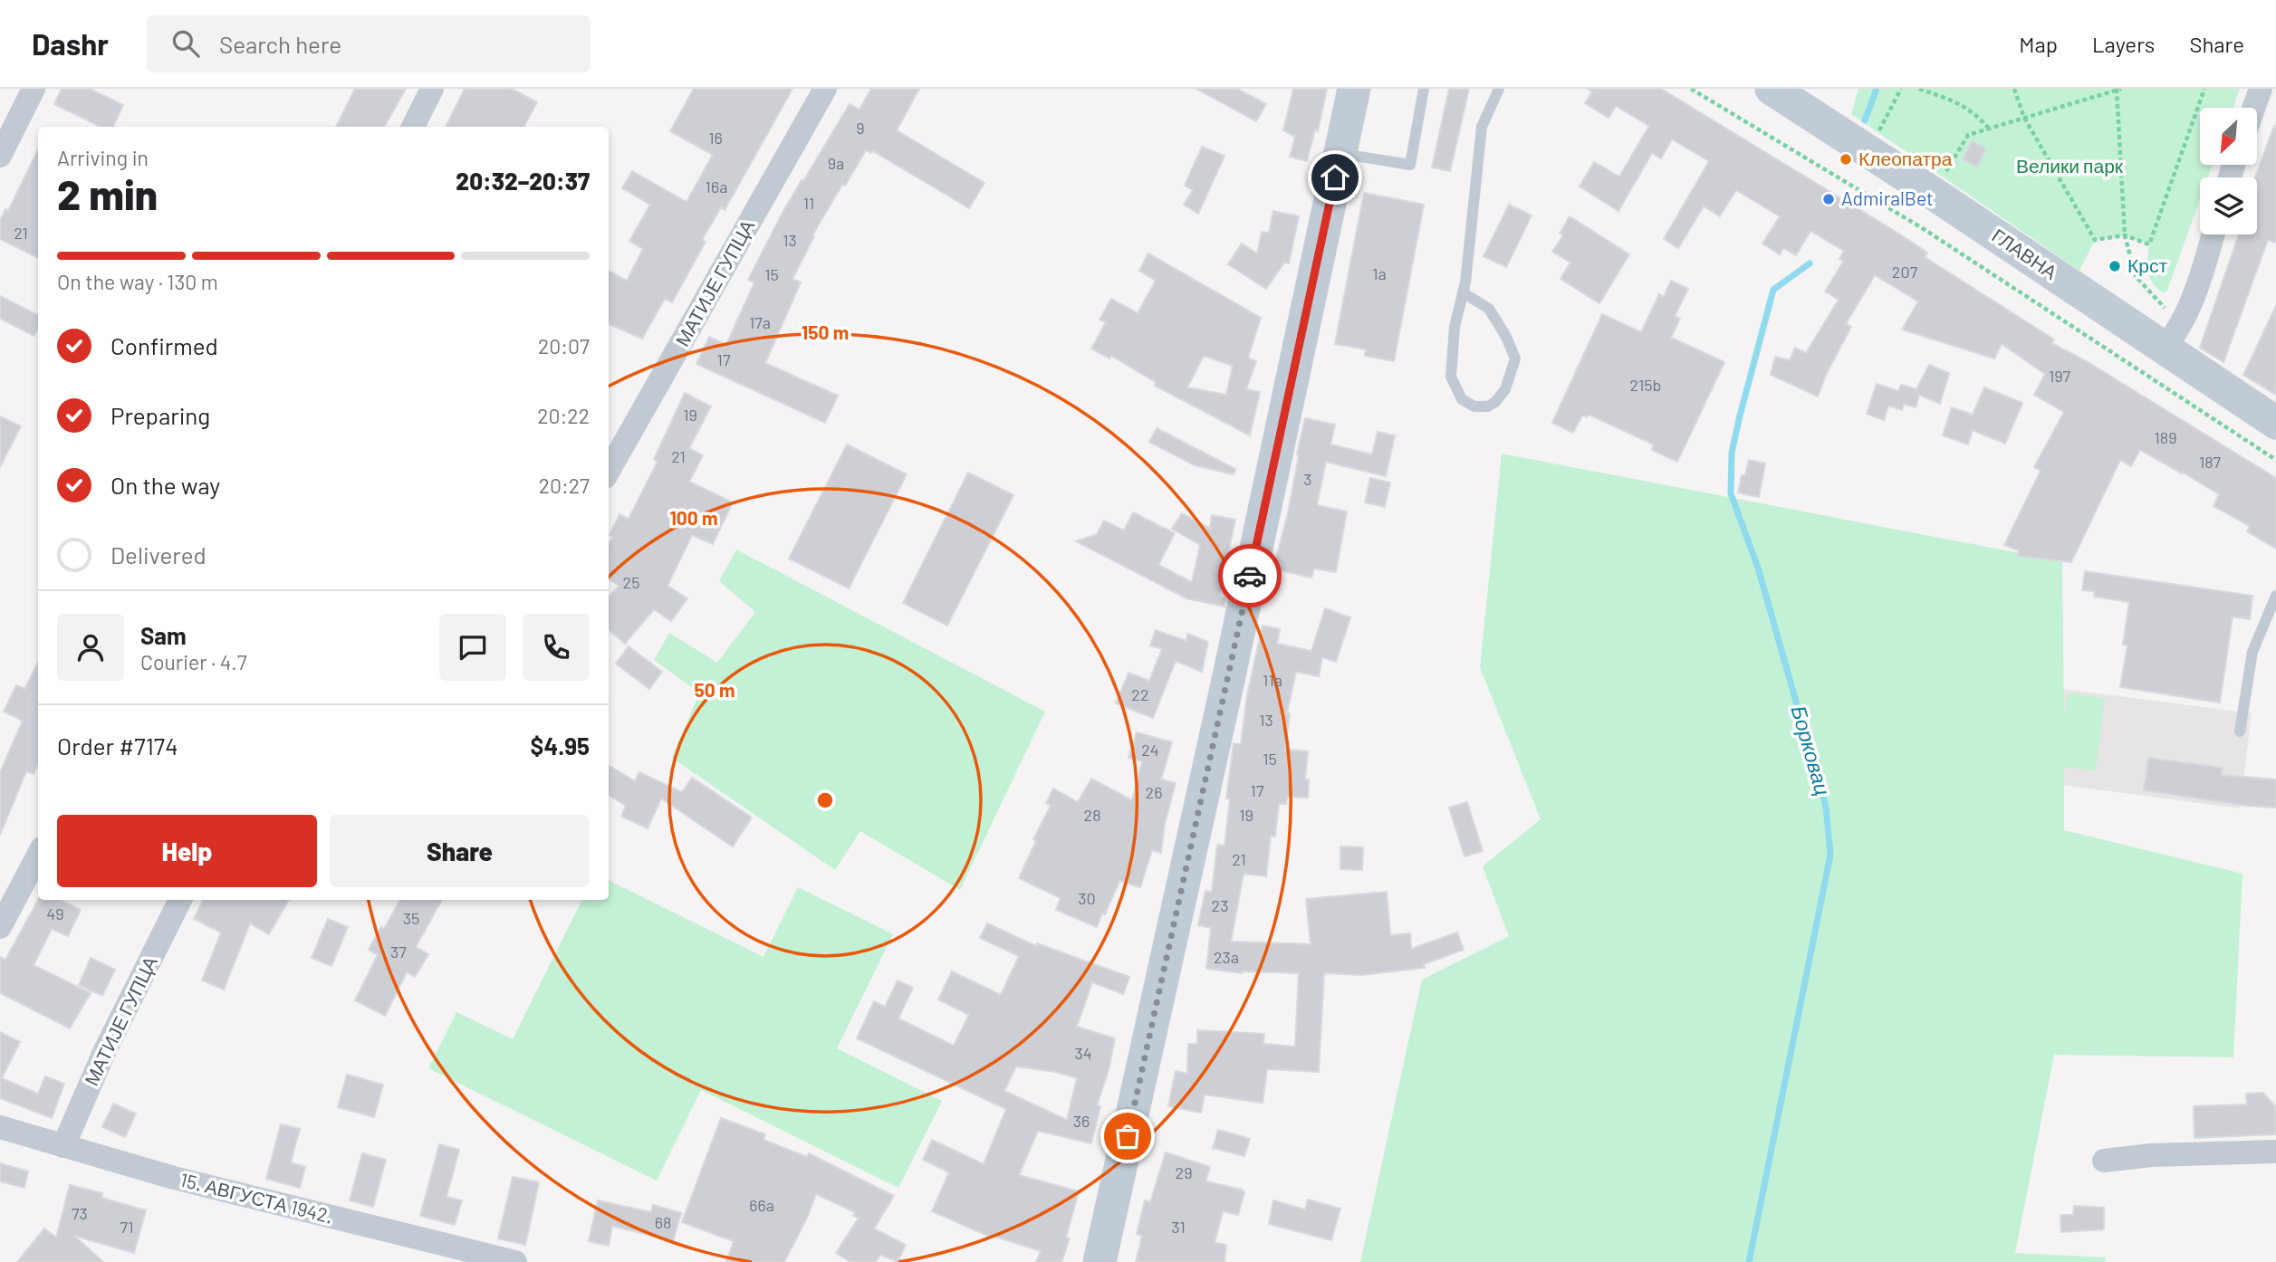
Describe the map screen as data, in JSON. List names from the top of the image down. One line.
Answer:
{"streets":{"street":["ГЛАВНА","МАТИЈЕ ГУПЦА","15. АВГУСТА 1942."]},"crossings":[["МАТИЈЕ ГУПЦА","15. АВГУСТА 1942."]],"water":["Борковац"],"parks":["Велики парк"],"places":["Клеопатра","AdmiralBet","Крст"],"house_numbers":["9","16","9a","16a","11","21","13","207","1a","15","17a","17","197","215b","19","189","21","187","3","25","11a","22","13","24","15","17","26","28","19","21","30","23","49","35","37","23a","34","36","29","66a","73","68","71","31"],"north":"bottom left","page":{"header":"Dashr","search":"Search here","nav":["Map","Layers","Share"],"heading":["2 min","Arriving in","20:32–20:37"],"panel":["Sam","Courier · 4.7","Order #7174","$4.95"],"bar":"On the way · 130 m","list":[["Confirmed","20:07"],["Preparing","20:22"],["On the way","20:27"],"Delivered"],"buttons":["Help","Share"]},"rings":["150 m","100 m","50 m"]}
